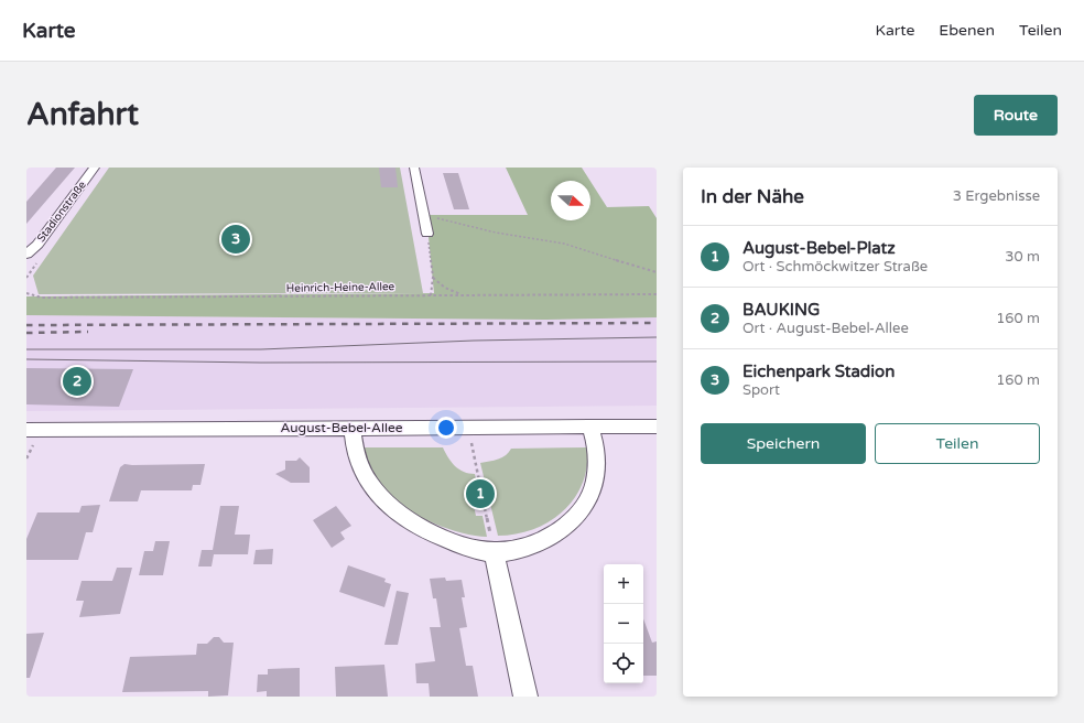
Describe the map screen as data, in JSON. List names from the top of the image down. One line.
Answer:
{"streets":{"street":["Stadionstraße","August-Bebel-Allee"],"path":["Heinrich-Heine-Allee"]},"north":"right","page":{"header":"Karte","nav":["Karte","Ebenen","Teilen"],"buttons":["Route",["Speichern","Teilen"]],"title":"Anfahrt","heading":["In der Nähe","3 Ergebnisse"],"pins":["3","2","1"],"list":[{"mark":"1","name":"August-Bebel-Platz","note":"Ort · Schmöckwitzer Straße","value":"30 m"},{"mark":"2","name":"BAUKING","note":"Ort · August-Bebel-Allee","value":"160 m"},{"mark":"3","name":"Eichenpark Stadion","note":"Sport","value":"160 m"}],"map_buttons":["+","−"]}}
